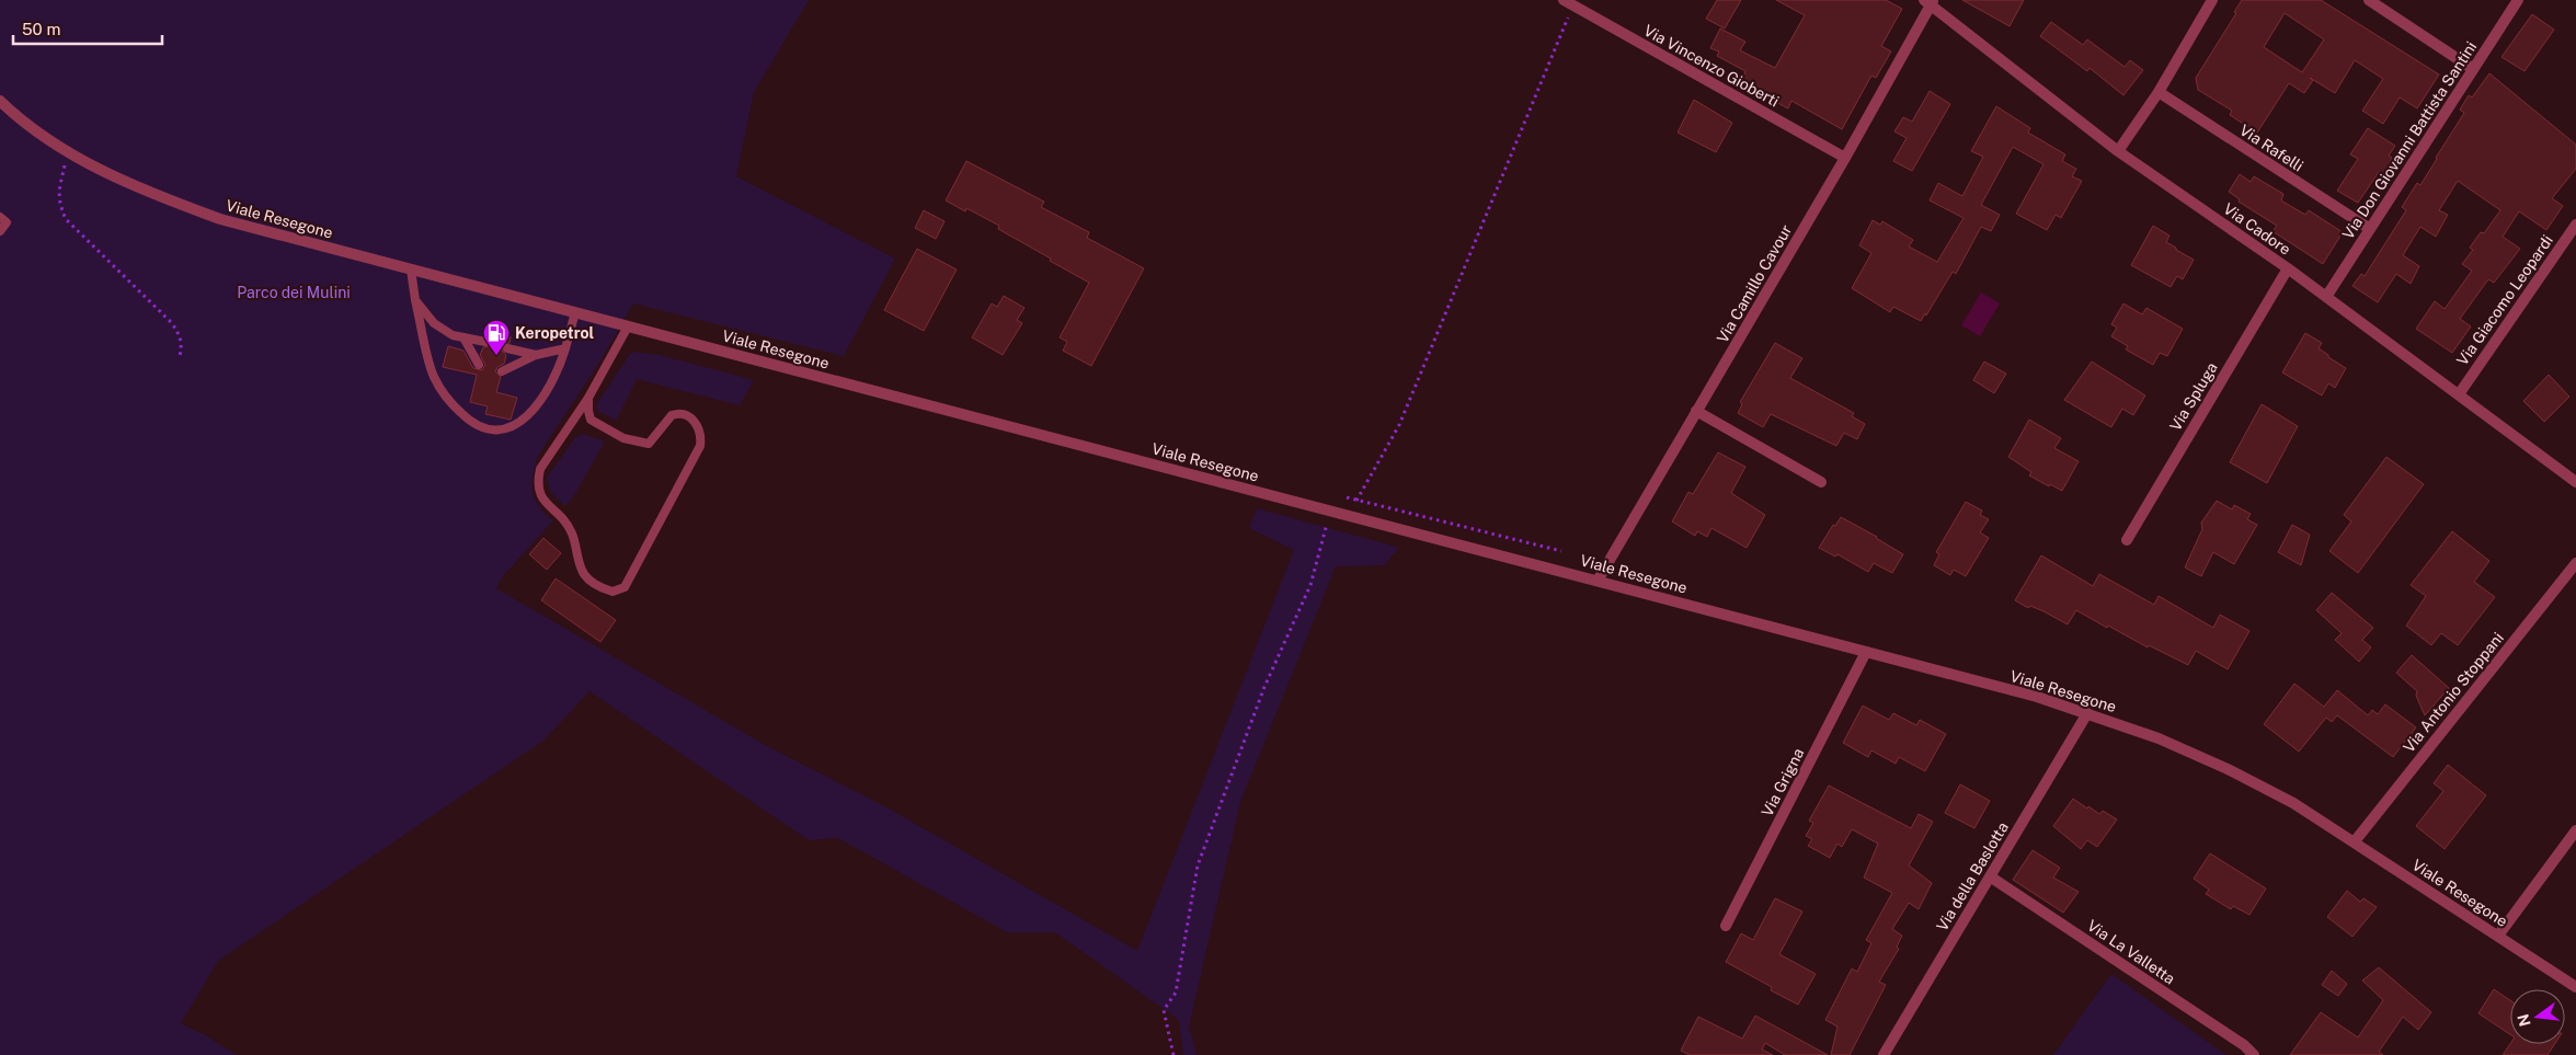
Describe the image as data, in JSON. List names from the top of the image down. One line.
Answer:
{"streets":{"street":["Via Vincenzo Gioberti","Via Don Giovanni Battista Santini","Via Rafelli","Viale Resegone","Via Cadore","Via Camillo Cavour","Via Giacomo Leopardi","Via Spluga","Via Antonio Stoppani","Via Grigna","Via della Baslotta","Via La Valletta"]},"crossings":[["Via Vincenzo Gioberti","Via Camillo Cavour"],["Via Don Giovanni Battista Santini","Via Rafelli"],["Via Don Giovanni Battista Santini","Via Cadore"],["Viale Resegone","Via Camillo Cavour"],["Viale Resegone","Via Antonio Stoppani"],["Viale Resegone","Via Grigna"],["Viale Resegone","Via della Baslotta"],["Via Cadore","Via Camillo Cavour"],["Via Cadore","Via Giacomo Leopardi"],["Via Cadore","Via Spluga"],["Via della Baslotta","Via La Valletta"]],"parks":["Parco dei Mulini"],"places":{"fuel station":["Keropetrol"]},"scale_bar":"50 m","north":"left"}
